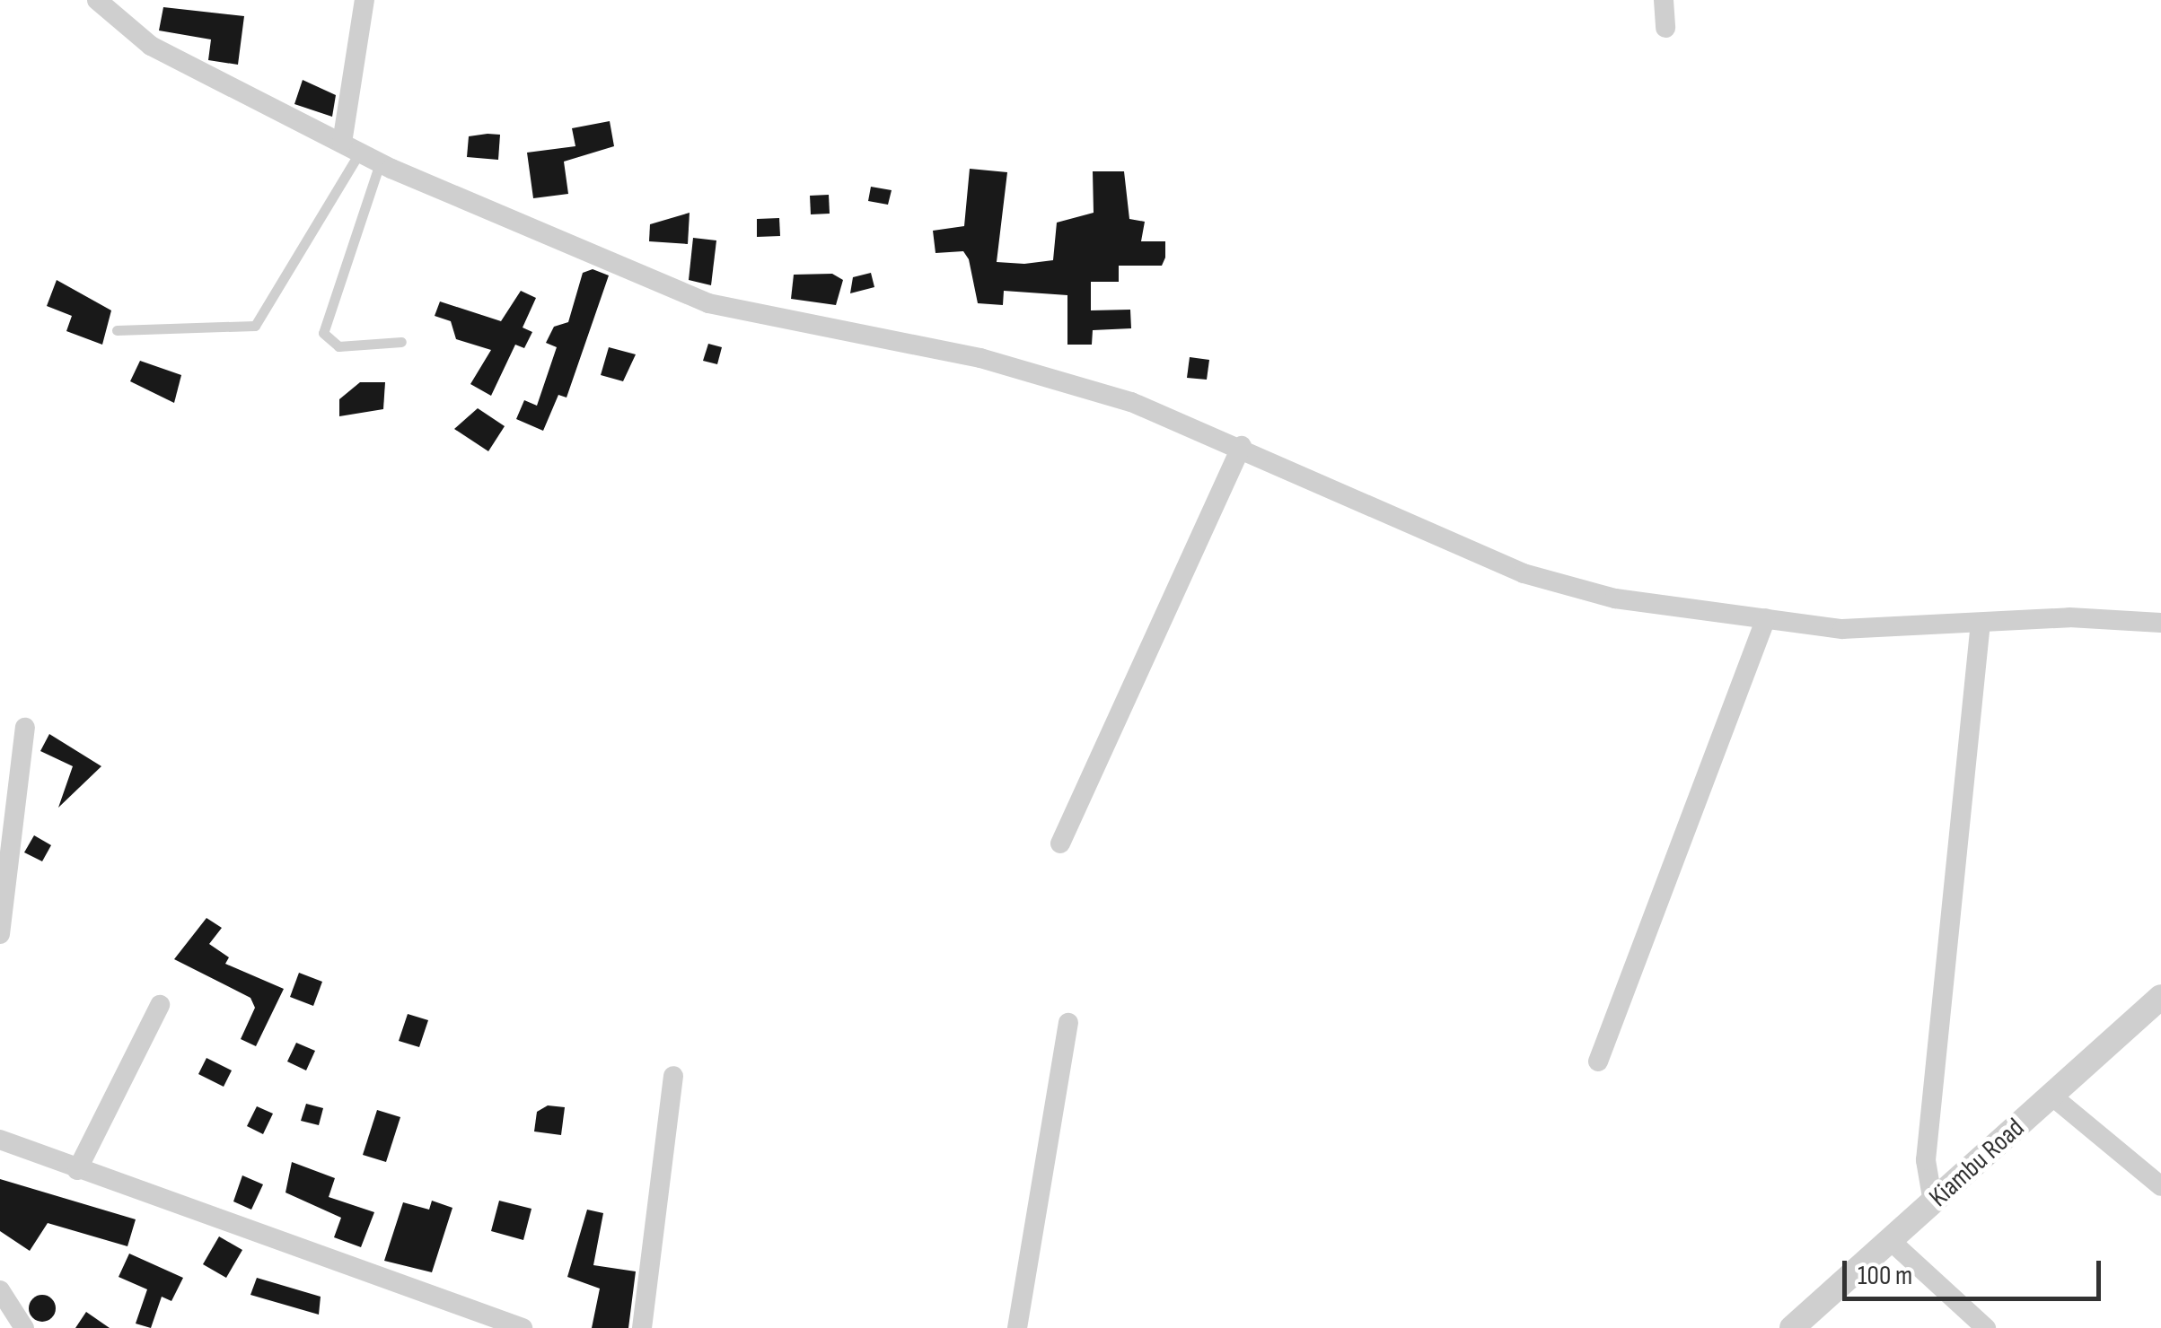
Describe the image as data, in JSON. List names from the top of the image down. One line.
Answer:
{"streets":{"street":["Kiambu Road"]},"scale_bar":"100 m"}
